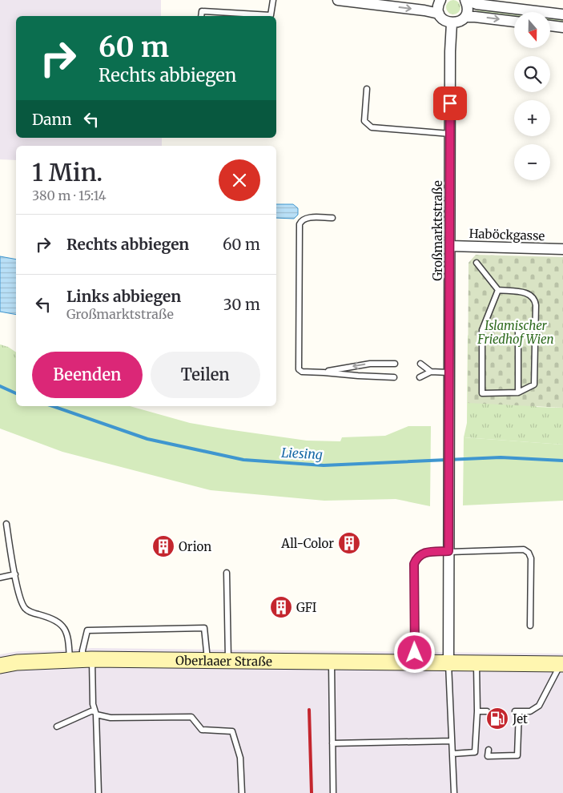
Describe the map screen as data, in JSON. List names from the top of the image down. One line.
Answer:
{"streets":{"main road":["Oberlaaer Straße"],"street":["Großmarktstraße","Haböckgasse"]},"crossings":[["Großmarktstraße","Haböckgasse"]],"water":["Liesing"],"parks":["Islamischer Friedhof Wien"],"places":{"building":["All-Color","Orion","GFI"],"fuel station":["Jet"]},"north":"bottom","page":{"map_buttons":["+","−"],"turn":["60 m","Rechts abbiegen"],"then":"Dann","heading":["1 Min.","380 m · 15:14"],"list":[{"name":"Rechts abbiegen","value":"60 m"},{"name":"Links abbiegen","note":"Großmarktstraße","value":"30 m"}],"buttons":["Beenden","Teilen"]}}
